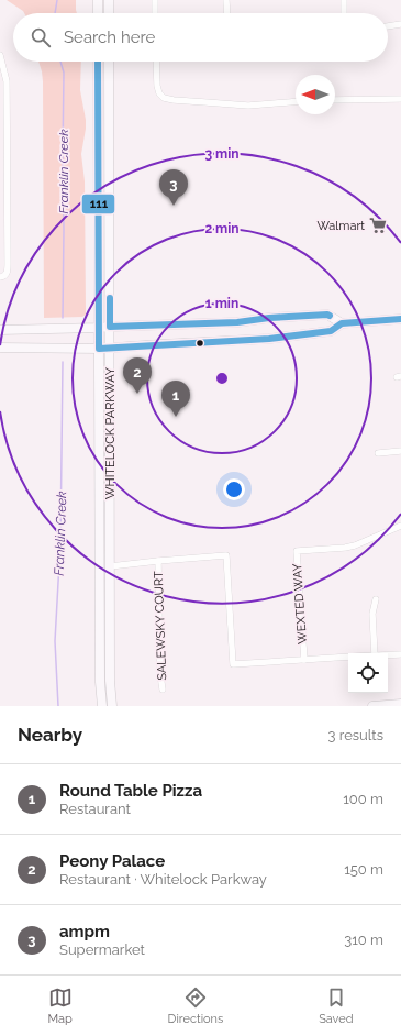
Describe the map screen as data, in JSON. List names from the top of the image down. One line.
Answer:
{"streets":{"main road":["WHITELOCK PARKWAY"],"street":["WEXTED WAY","SALEWSKY COURT"]},"water":["Franklin Creek"],"places":{"supermarket":["Walmart"]},"lines":["transit line 111"],"north":"left","page":{"search":"Search here","pins":["3","2","1"],"heading":["Nearby","3 results"],"list":[{"mark":"1","name":"Round Table Pizza","note":"Restaurant","value":"100 m"},{"mark":"2","name":"Peony Palace","note":"Restaurant · Whitelock Parkway","value":"150 m"},{"mark":"3","name":"ampm","note":"Supermarket","value":"310 m"}],"nav":["Map","Directions","Saved"]},"rings":["3 min","2 min","1 min"]}
